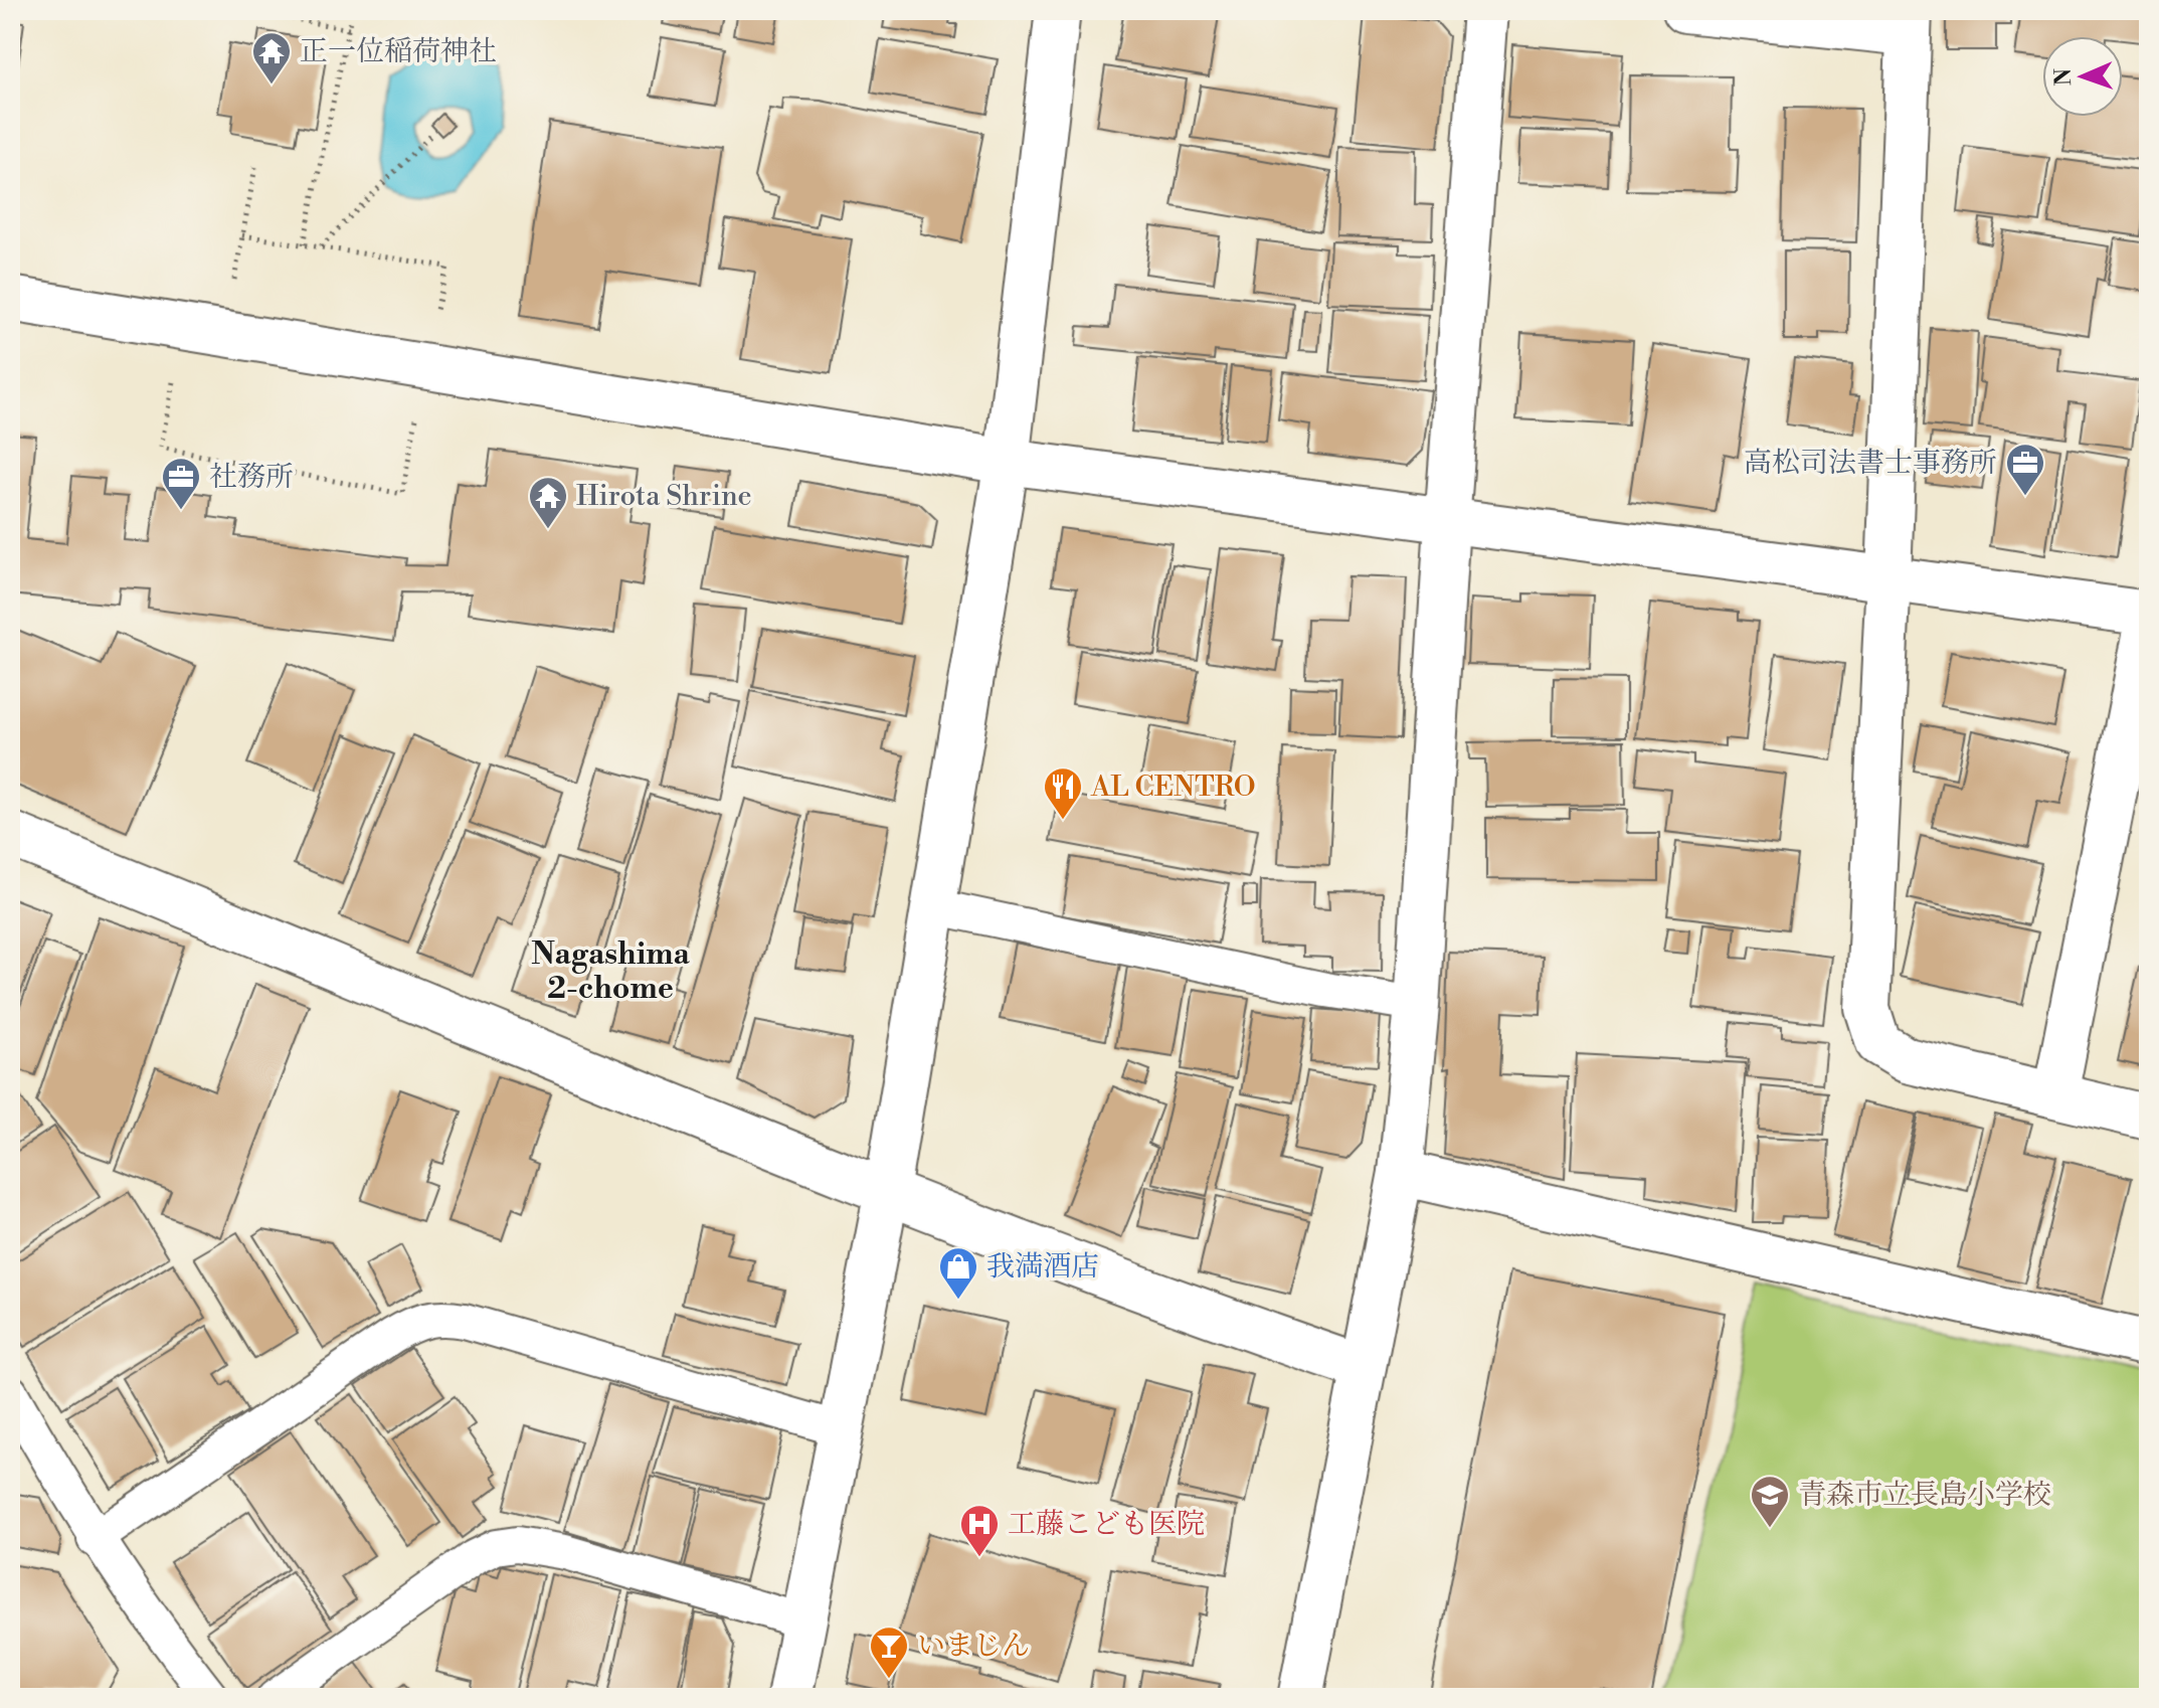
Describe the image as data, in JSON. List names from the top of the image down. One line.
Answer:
{"districts":["Nagashima 2-chome"],"places":{"temple":["正一位稲荷神社","Hirota Shrine"],"office":["高松司法書士事務所","社務所"],"restaurant":["AL CENTRO"],"shop":["我満酒店"],"school or university":["青森市立長島小学校"],"hospital":["工藤こども医院"],"bar":["いまじん"]},"north":"left"}
